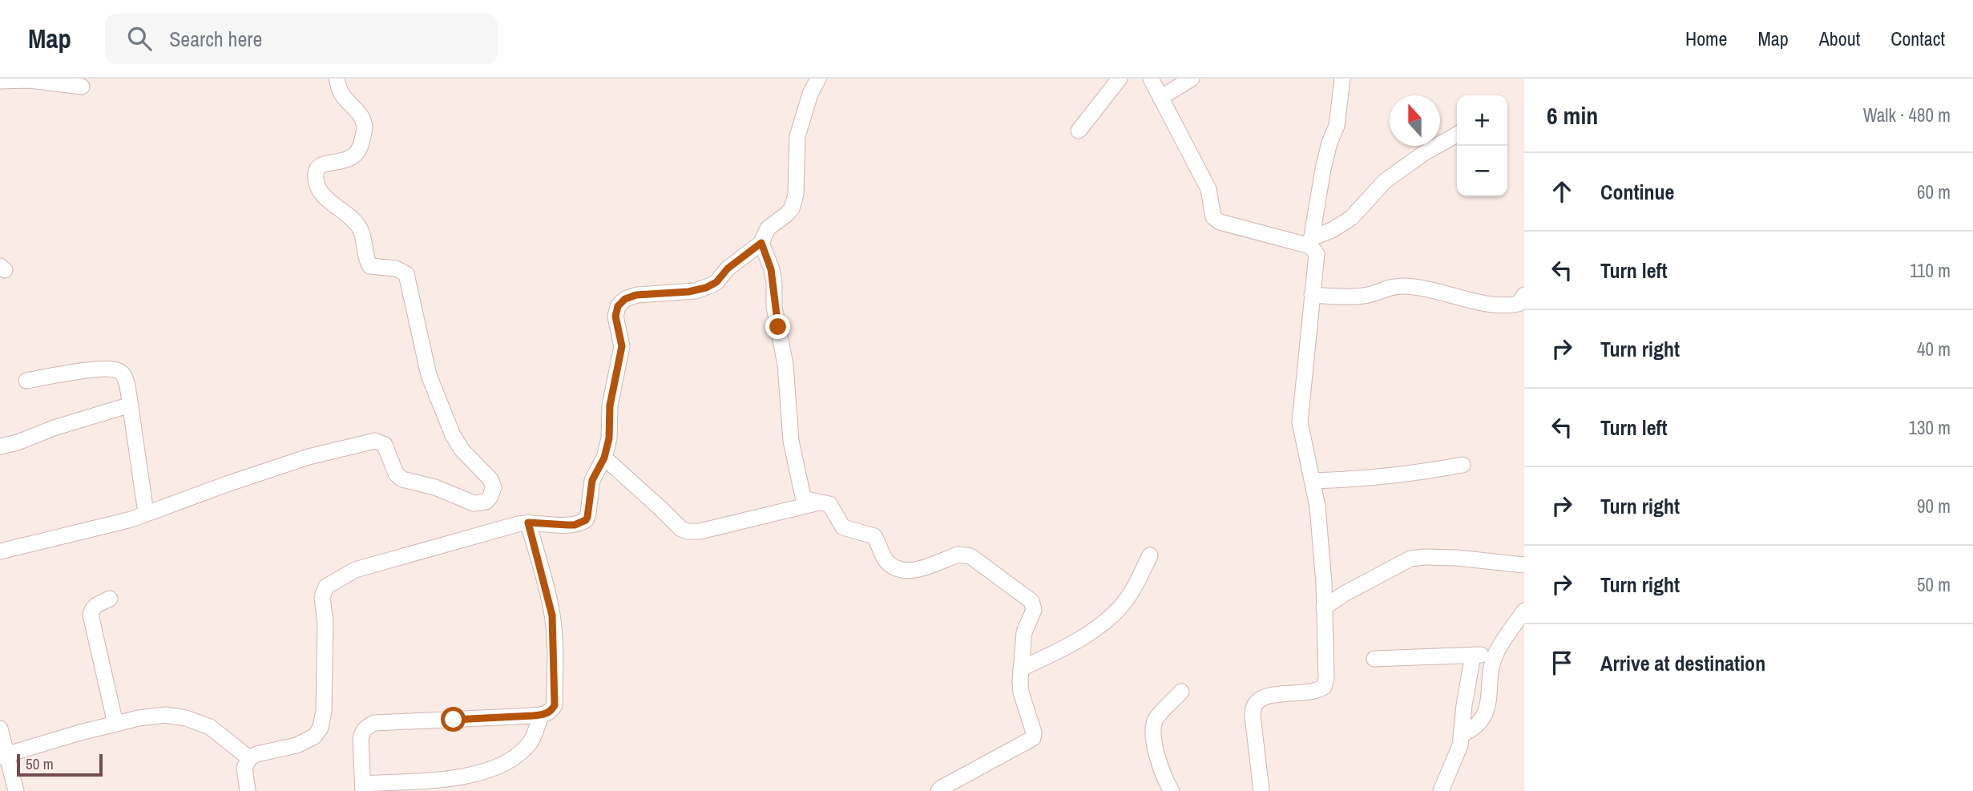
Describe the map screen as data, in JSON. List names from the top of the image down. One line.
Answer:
{"scale_bar":"50 m","north":"top","page":{"header":"Map","search":"Search here","nav":["Home","Map","About","Contact"],"heading":["6 min","Walk · 480 m"],"map_buttons":["+","−"],"list":[["Continue","60 m"],["Turn left","110 m"],["Turn right","40 m"],["Turn left","130 m"],["Turn right","90 m"],["Turn right","50 m"],"Arrive at destination"],"scale":"50 m"}}
